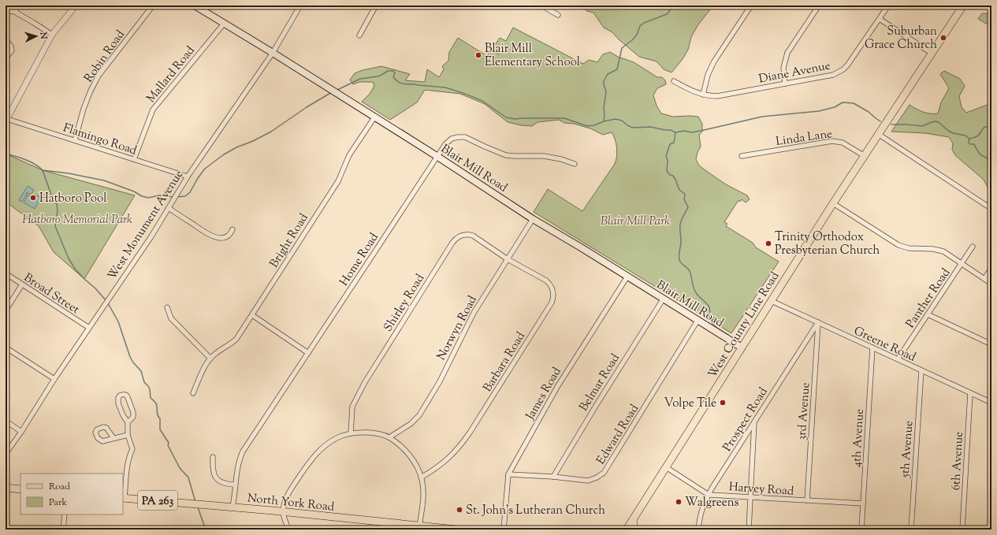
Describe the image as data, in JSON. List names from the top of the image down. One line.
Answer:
{"streets":{"main road":["Blair Mill Road","West County Line Road","PA 263","North York Road"],"street":["Robin Road","Diane Avenue","Mallard Road","Linda Lane","Flamingo Road","West Monument Avenue","Bright Road","Home Road","Broad Street","Panther Road","Shirley Road","Norwyn Road","Greene Road","Barbara Road","Belmar Road","James Road","3rd Avenue","Prospect Road","Edward Road","4th Avenue","5th Avenue","6th Avenue","Harvey Road"]},"crossings":[["Robin Road","Flamingo Road"],["Mallard Road","Flamingo Road"],["Mallard Road","Blair Mill Road"],["Linda Lane","West County Line Road"],["Flamingo Road","West Monument Avenue"],["Blair Mill Road","West Monument Avenue"],["Blair Mill Road","Bright Road"],["Blair Mill Road","Home Road"],["Blair Mill Road","West County Line Road"],["Blair Mill Road","Norwyn Road"],["Blair Mill Road","Belmar Road"],["Blair Mill Road","James Road"],["Blair Mill Road","Edward Road"],["West Monument Avenue","Broad Street"],["Home Road","North York Road"],["Panther Road","Greene Road"],["Shirley Road","Norwyn Road"],["Shirley Road","Barbara Road"],["West County Line Road","Greene Road"],["West County Line Road","Harvey Road"],["Norwyn Road","Barbara Road"],["Greene Road","3rd Avenue"],["Greene Road","Prospect Road"],["Greene Road","4th Avenue"],["Greene Road","5th Avenue"],["Greene Road","6th Avenue"],["Belmar Road","Edward Road"],["James Road","Edward Road"],["3rd Avenue","Prospect Road"],["3rd Avenue","Harvey Road"],["Prospect Road","Harvey Road"],["4th Avenue","Harvey Road"]],"parks":["Hatboro Memorial Park","Blair Mill Park"],"places":["Suburban Grace Church","Blair Mill Elementary School","Hatboro Pool","Trinity Orthodox Presbyterian Church","Volpe Tile","Walgreens","St. John's Lutheran Church"],"legend":["Road","Park"],"north":"right"}
